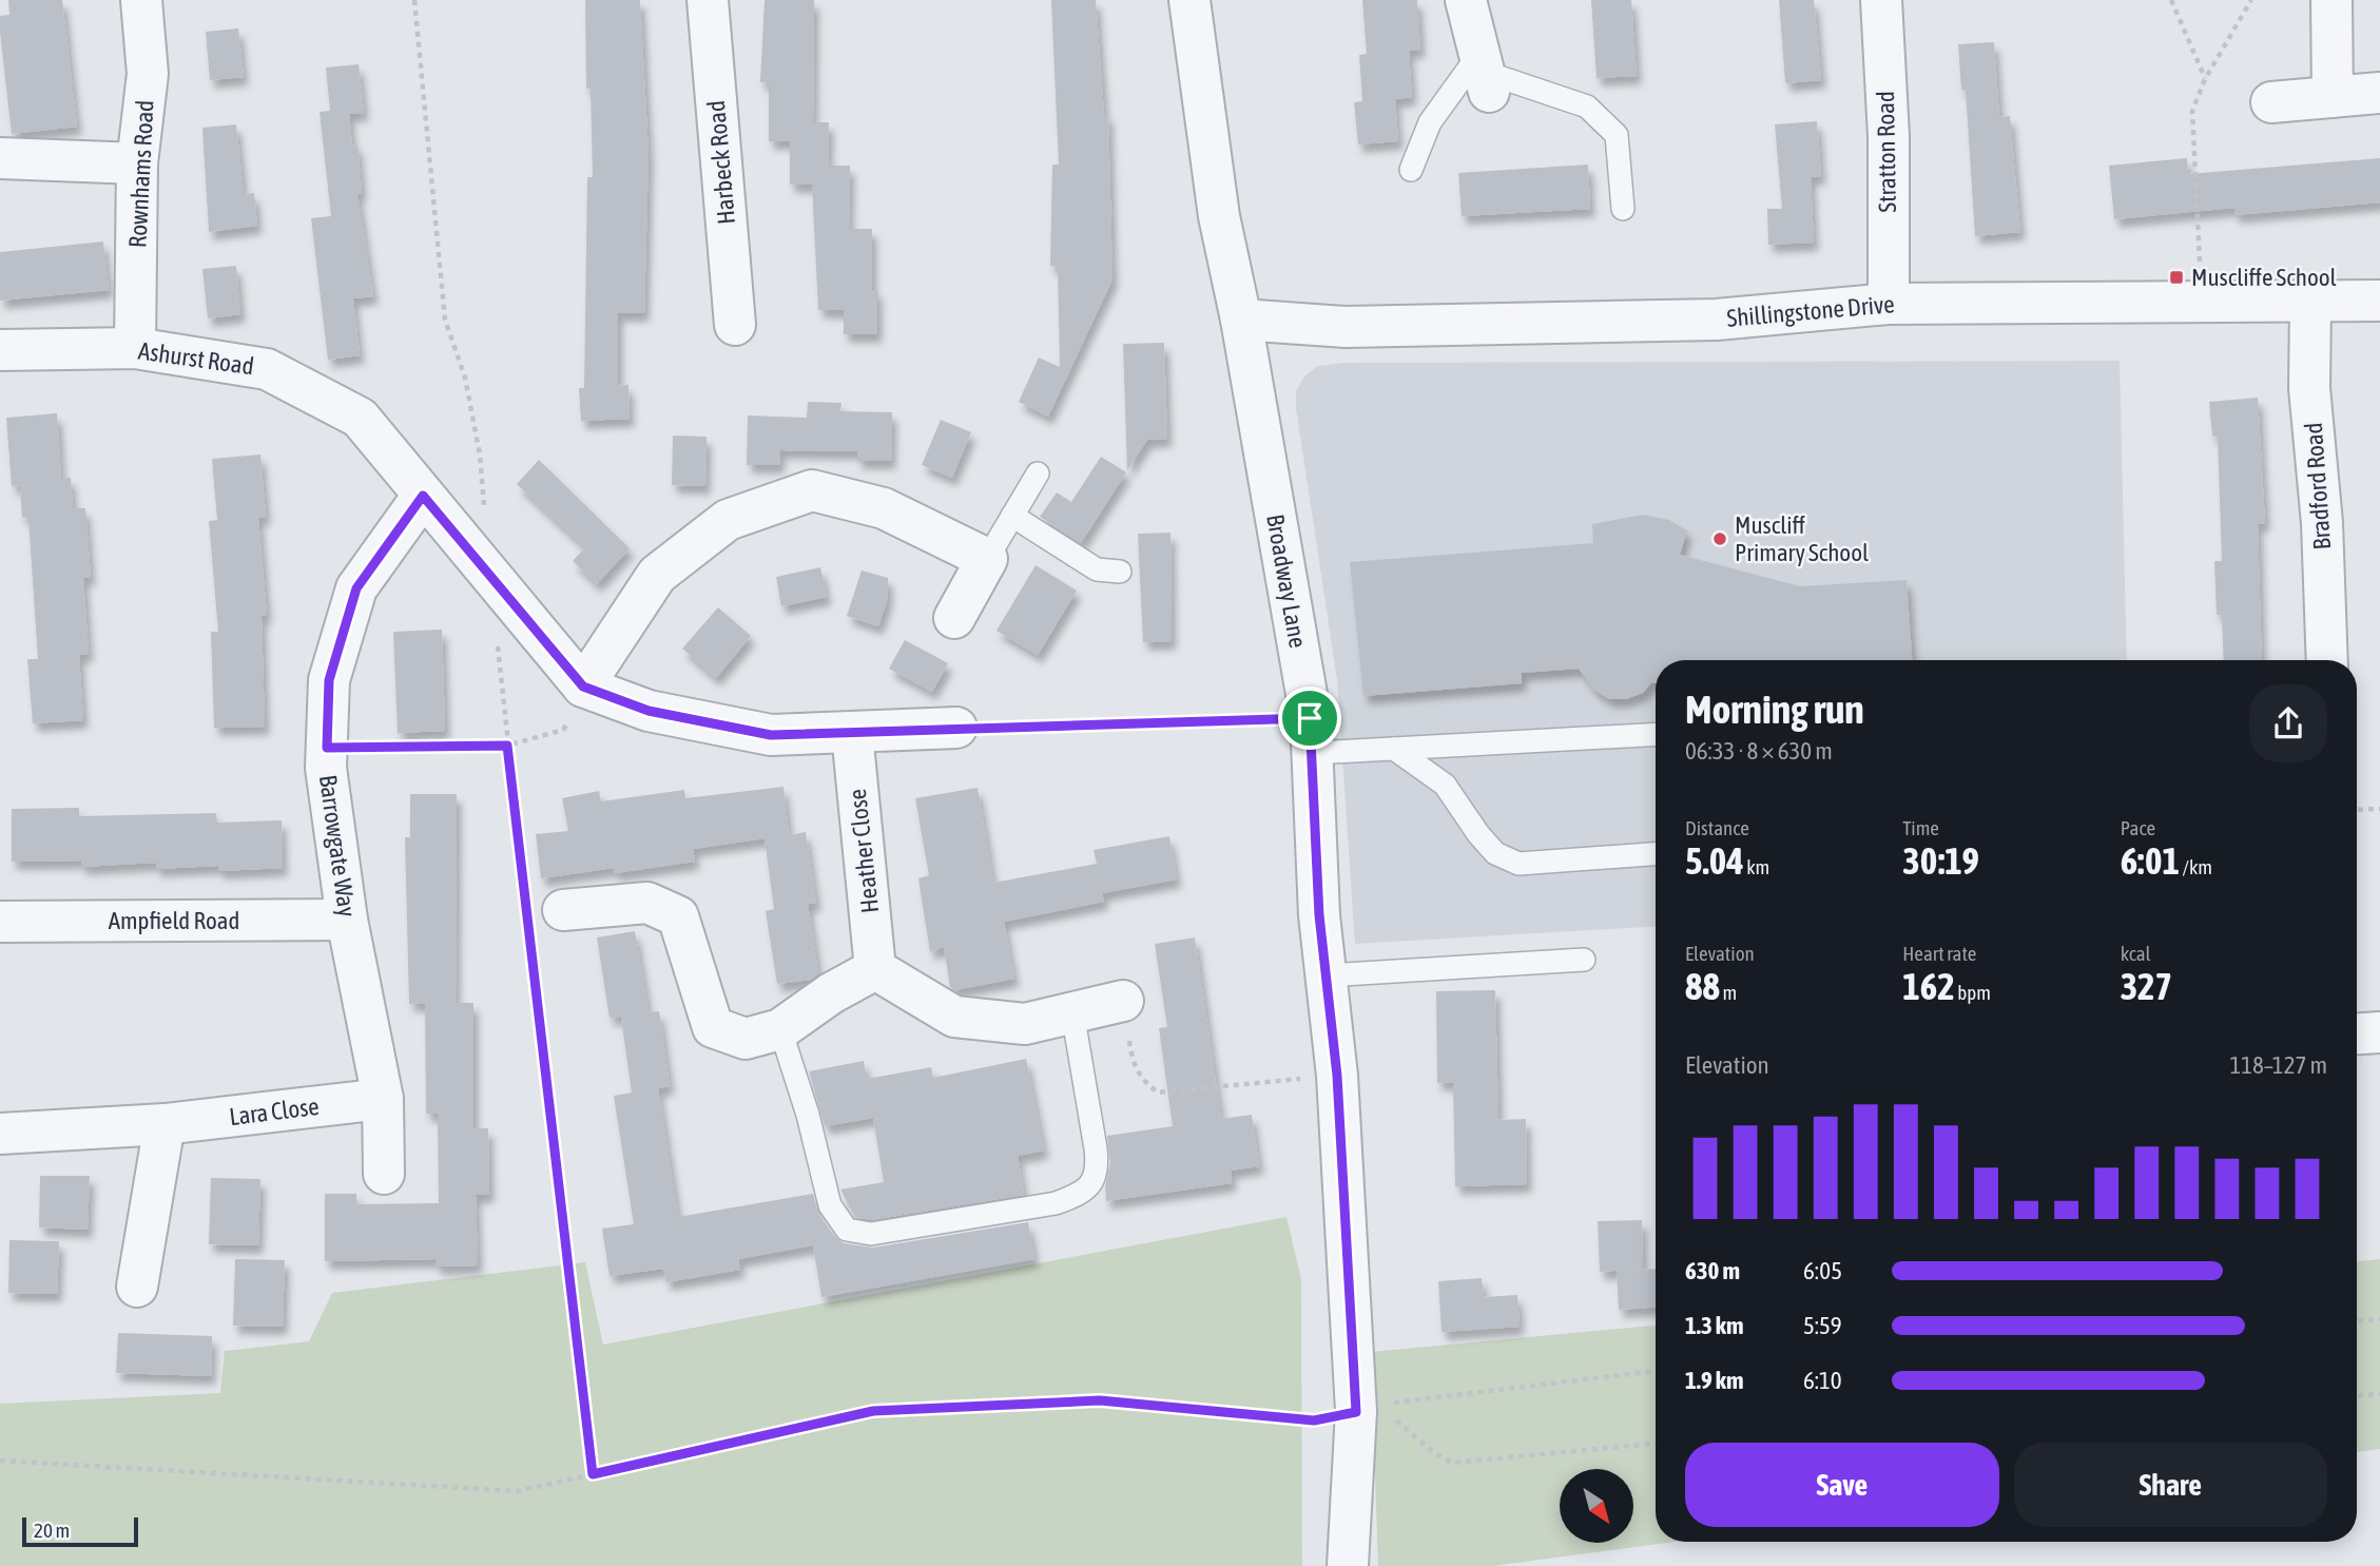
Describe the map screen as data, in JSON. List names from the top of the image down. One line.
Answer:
{"streets":{"street":["Stratton Road","Harbeck Road","Rownhams Road","Shillingstone Drive","Ashurst Road","Bradford Road","Broadway Lane","Barrowgate Way","Heather Close","Ampfield Road","Lara Close"]},"crossings":[["Stratton Road","Shillingstone Drive"],["Rownhams Road","Ashurst Road"],["Shillingstone Drive","Bradford Road"],["Shillingstone Drive","Broadway Lane"],["Ashurst Road","Barrowgate Way"],["Ashurst Road","Heather Close"],["Barrowgate Way","Ampfield Road"],["Barrowgate Way","Lara Close"]],"places":{"transit":["Muscliffe School"],"other":["Muscliff Primary School"]},"scale_bar":"20 m","north":"bottom right","page":{"heading":["Morning run","06:33 · 8 × 630 m"],"stats":[["Distance","5.04 km"],["Time","30:19"],["Pace","6:01 /km"],["Elevation","88 m"],["Heart rate","162 bpm"],["kcal","327"]],"chart":["Elevation","118–127 m"],"list":[{"name":"630 m","note":"6:05"},{"name":"1.3 km","note":"5:59"},{"name":"1.9 km","note":"6:10"}],"buttons":["Save","Share"],"scale":"20 m"}}
